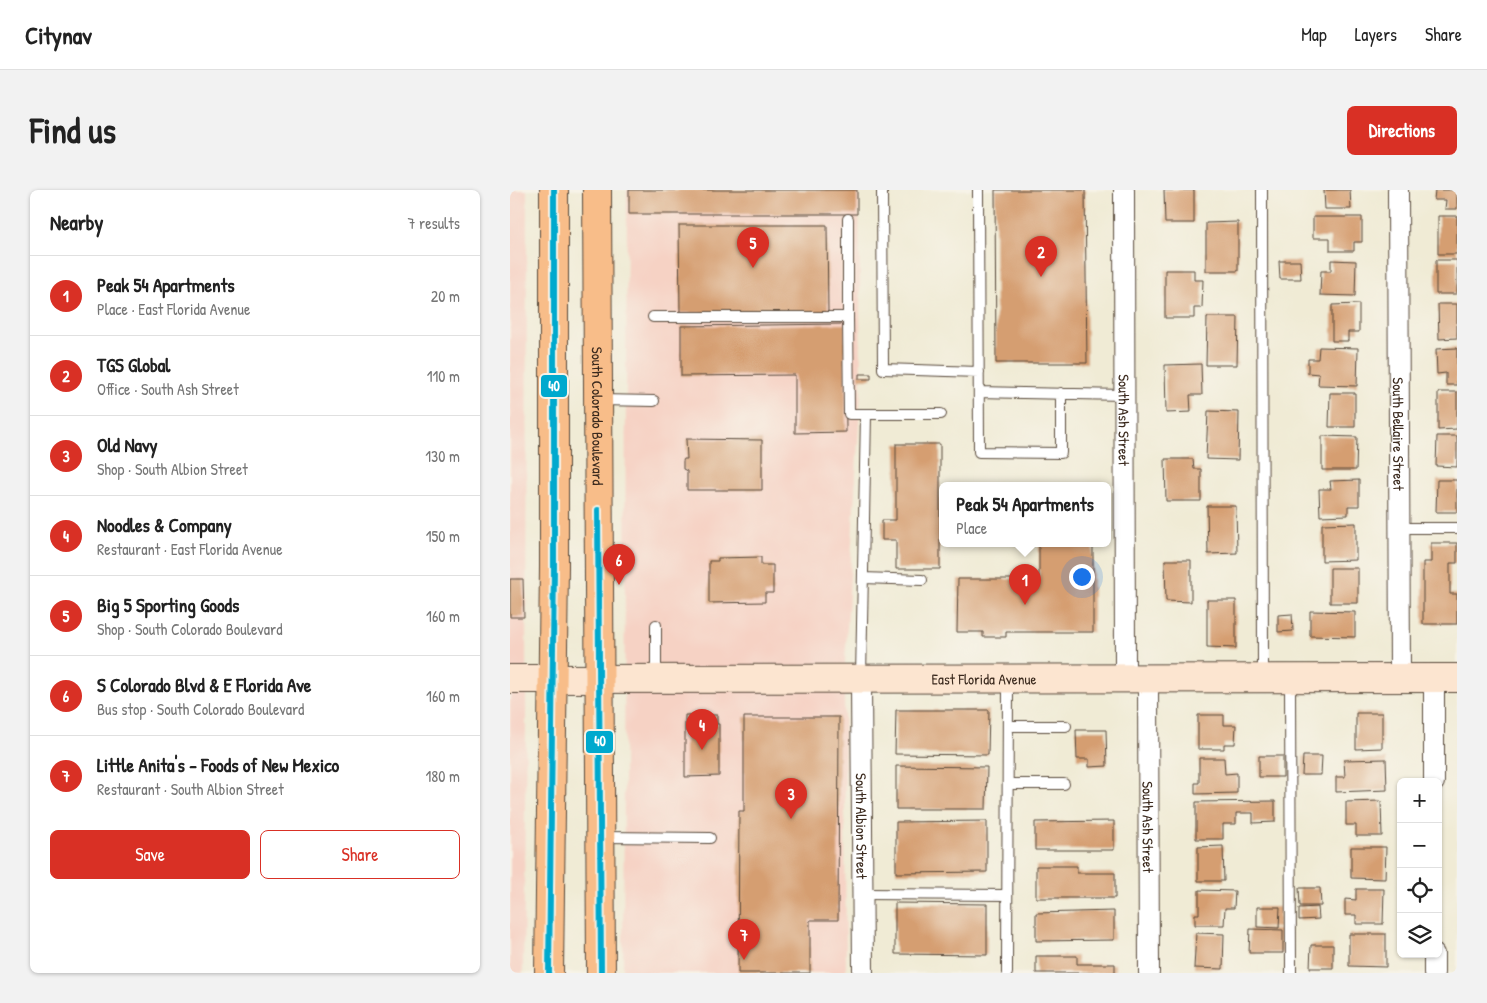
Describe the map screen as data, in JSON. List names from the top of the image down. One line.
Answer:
{"streets":{"main road":["South Colorado Boulevard"],"street":["South Ash Street","South Bellaire Street","East Florida Avenue","South Albion Street"]},"crossings":[["South Colorado Boulevard","East Florida Avenue"],["South Ash Street","East Florida Avenue"],["South Bellaire Street","East Florida Avenue"],["East Florida Avenue","South Albion Street"]],"lines":["transit line 40"],"page":{"header":"Citynav","nav":["Map","Layers","Share"],"buttons":["Directions",["Save","Share"]],"title":"Find us","heading":["Nearby","7 results"],"pins":["5","2","6","1","4","3","7"],"list":[{"mark":"1","name":"Peak 54 Apartments","note":"Place · East Florida Avenue","value":"20 m"},{"mark":"2","name":"TGS Global","note":"Office · South Ash Street","value":"110 m"},{"mark":"3","name":"Old Navy","note":"Shop · South Albion Street","value":"130 m"},{"mark":"4","name":"Noodles & Company","note":"Restaurant · East Florida Avenue","value":"150 m"},{"mark":"5","name":"Big 5 Sporting Goods","note":"Shop · South Colorado Boulevard","value":"160 m"},{"mark":"6","name":"S Colorado Blvd & E Florida Ave","note":"Bus stop · South Colorado Boulevard","value":"160 m"},{"mark":"7","name":"Little Anita's - Foods of New Mexico","note":"Restaurant · South Albion Street","value":"180 m"}],"popup":["Peak 54 Apartments","Place"],"map_buttons":["+","−"]}}
